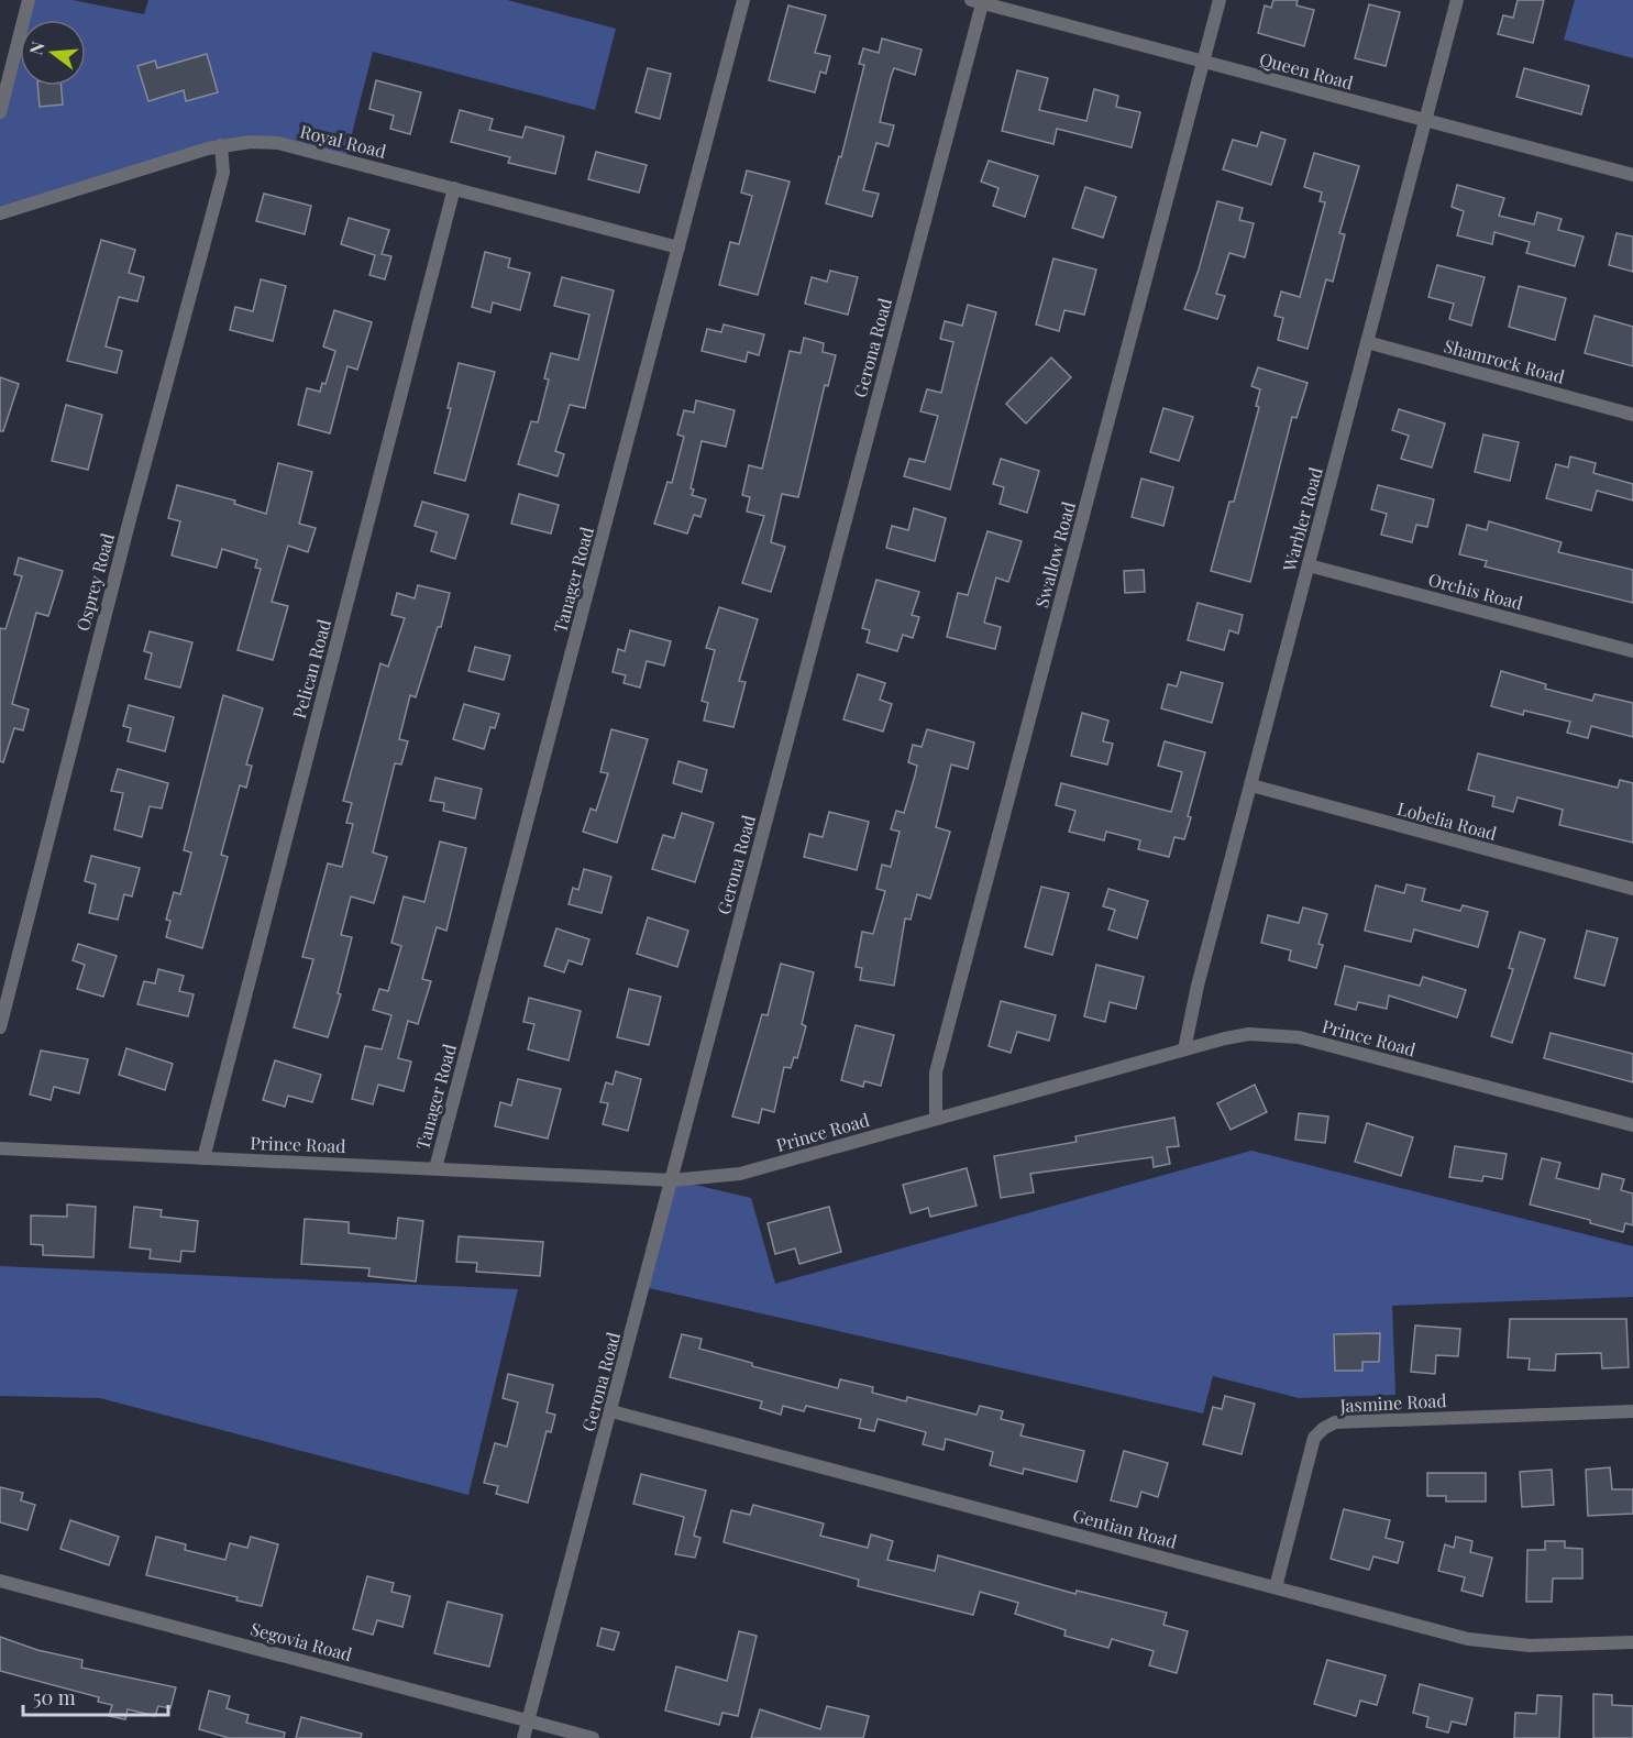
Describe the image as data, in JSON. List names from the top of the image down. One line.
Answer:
{"streets":{"street":["Queen Road","Royal Road","Gerona Road","Shamrock Road","Warbler Road","Swallow Road","Tanager Road","Osprey Road","Orchis Road","Pelican Road","Lobelia Road","Prince Road","Jasmine Road","Gentian Road","Segovia Road"]},"crossings":[["Queen Road","Gerona Road"],["Queen Road","Warbler Road"],["Queen Road","Swallow Road"],["Royal Road","Tanager Road"],["Royal Road","Osprey Road"],["Royal Road","Pelican Road"],["Gerona Road","Prince Road"],["Gerona Road","Gentian Road"],["Gerona Road","Segovia Road"],["Shamrock Road","Warbler Road"],["Warbler Road","Orchis Road"],["Warbler Road","Lobelia Road"],["Warbler Road","Prince Road"],["Swallow Road","Prince Road"],["Tanager Road","Prince Road"],["Pelican Road","Prince Road"],["Jasmine Road","Gentian Road"]],"scale_bar":"50 m","north":"left"}
